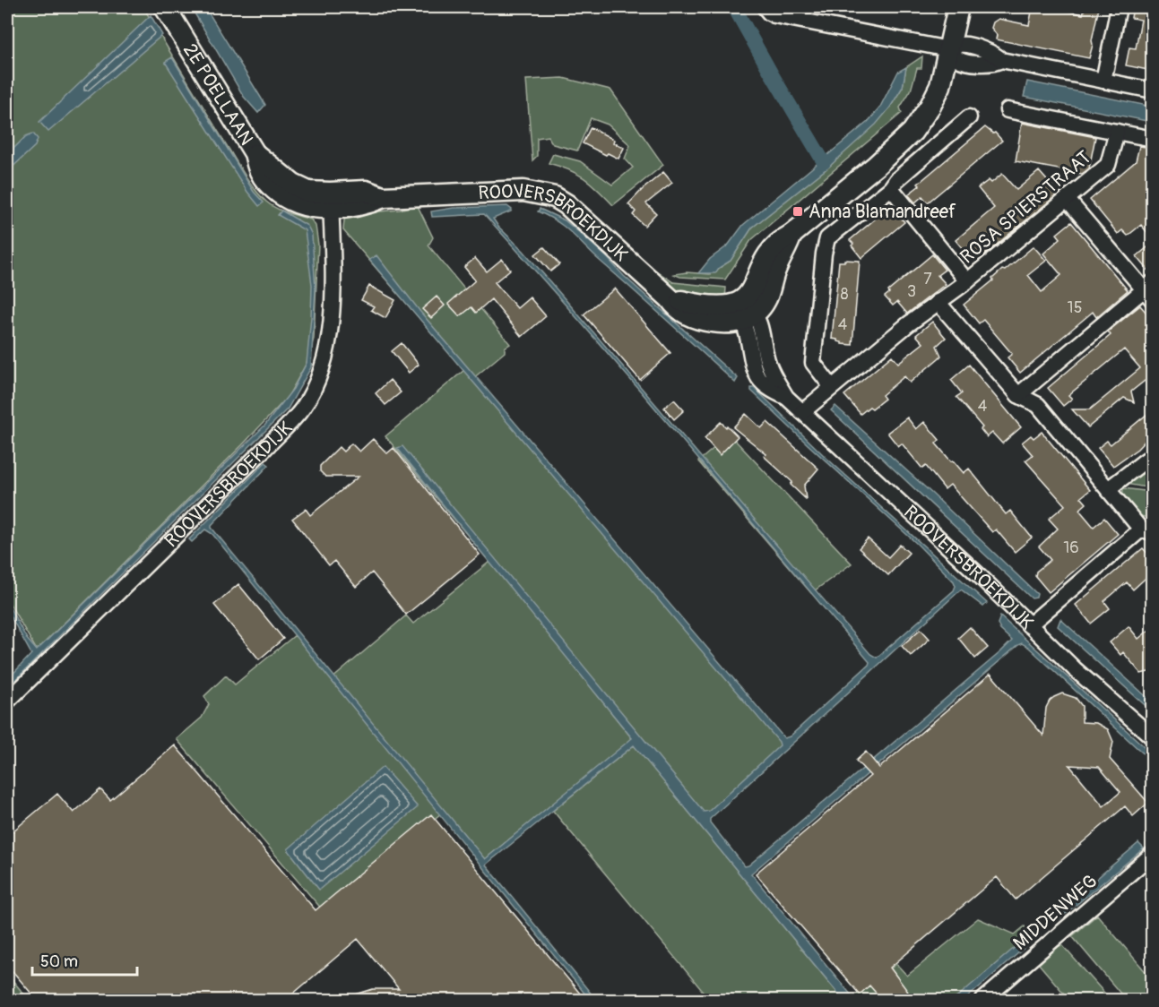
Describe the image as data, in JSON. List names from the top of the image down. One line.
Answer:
{"streets":{"main road":["2E POELLAAN","ROOVERSBROEKDIJK"],"street":["ROSA SPIERSTRAAT","MIDDENWEG"]},"crossings":[["2E POELLAAN","ROOVERSBROEKDIJK"],["ROSA SPIERSTRAAT","ROOVERSBROEKDIJK"]],"places":{"transit":["Anna Blamandreef"]},"house_numbers":["7","3","8","15","4","4","16"],"scale_bar":"50 m"}
